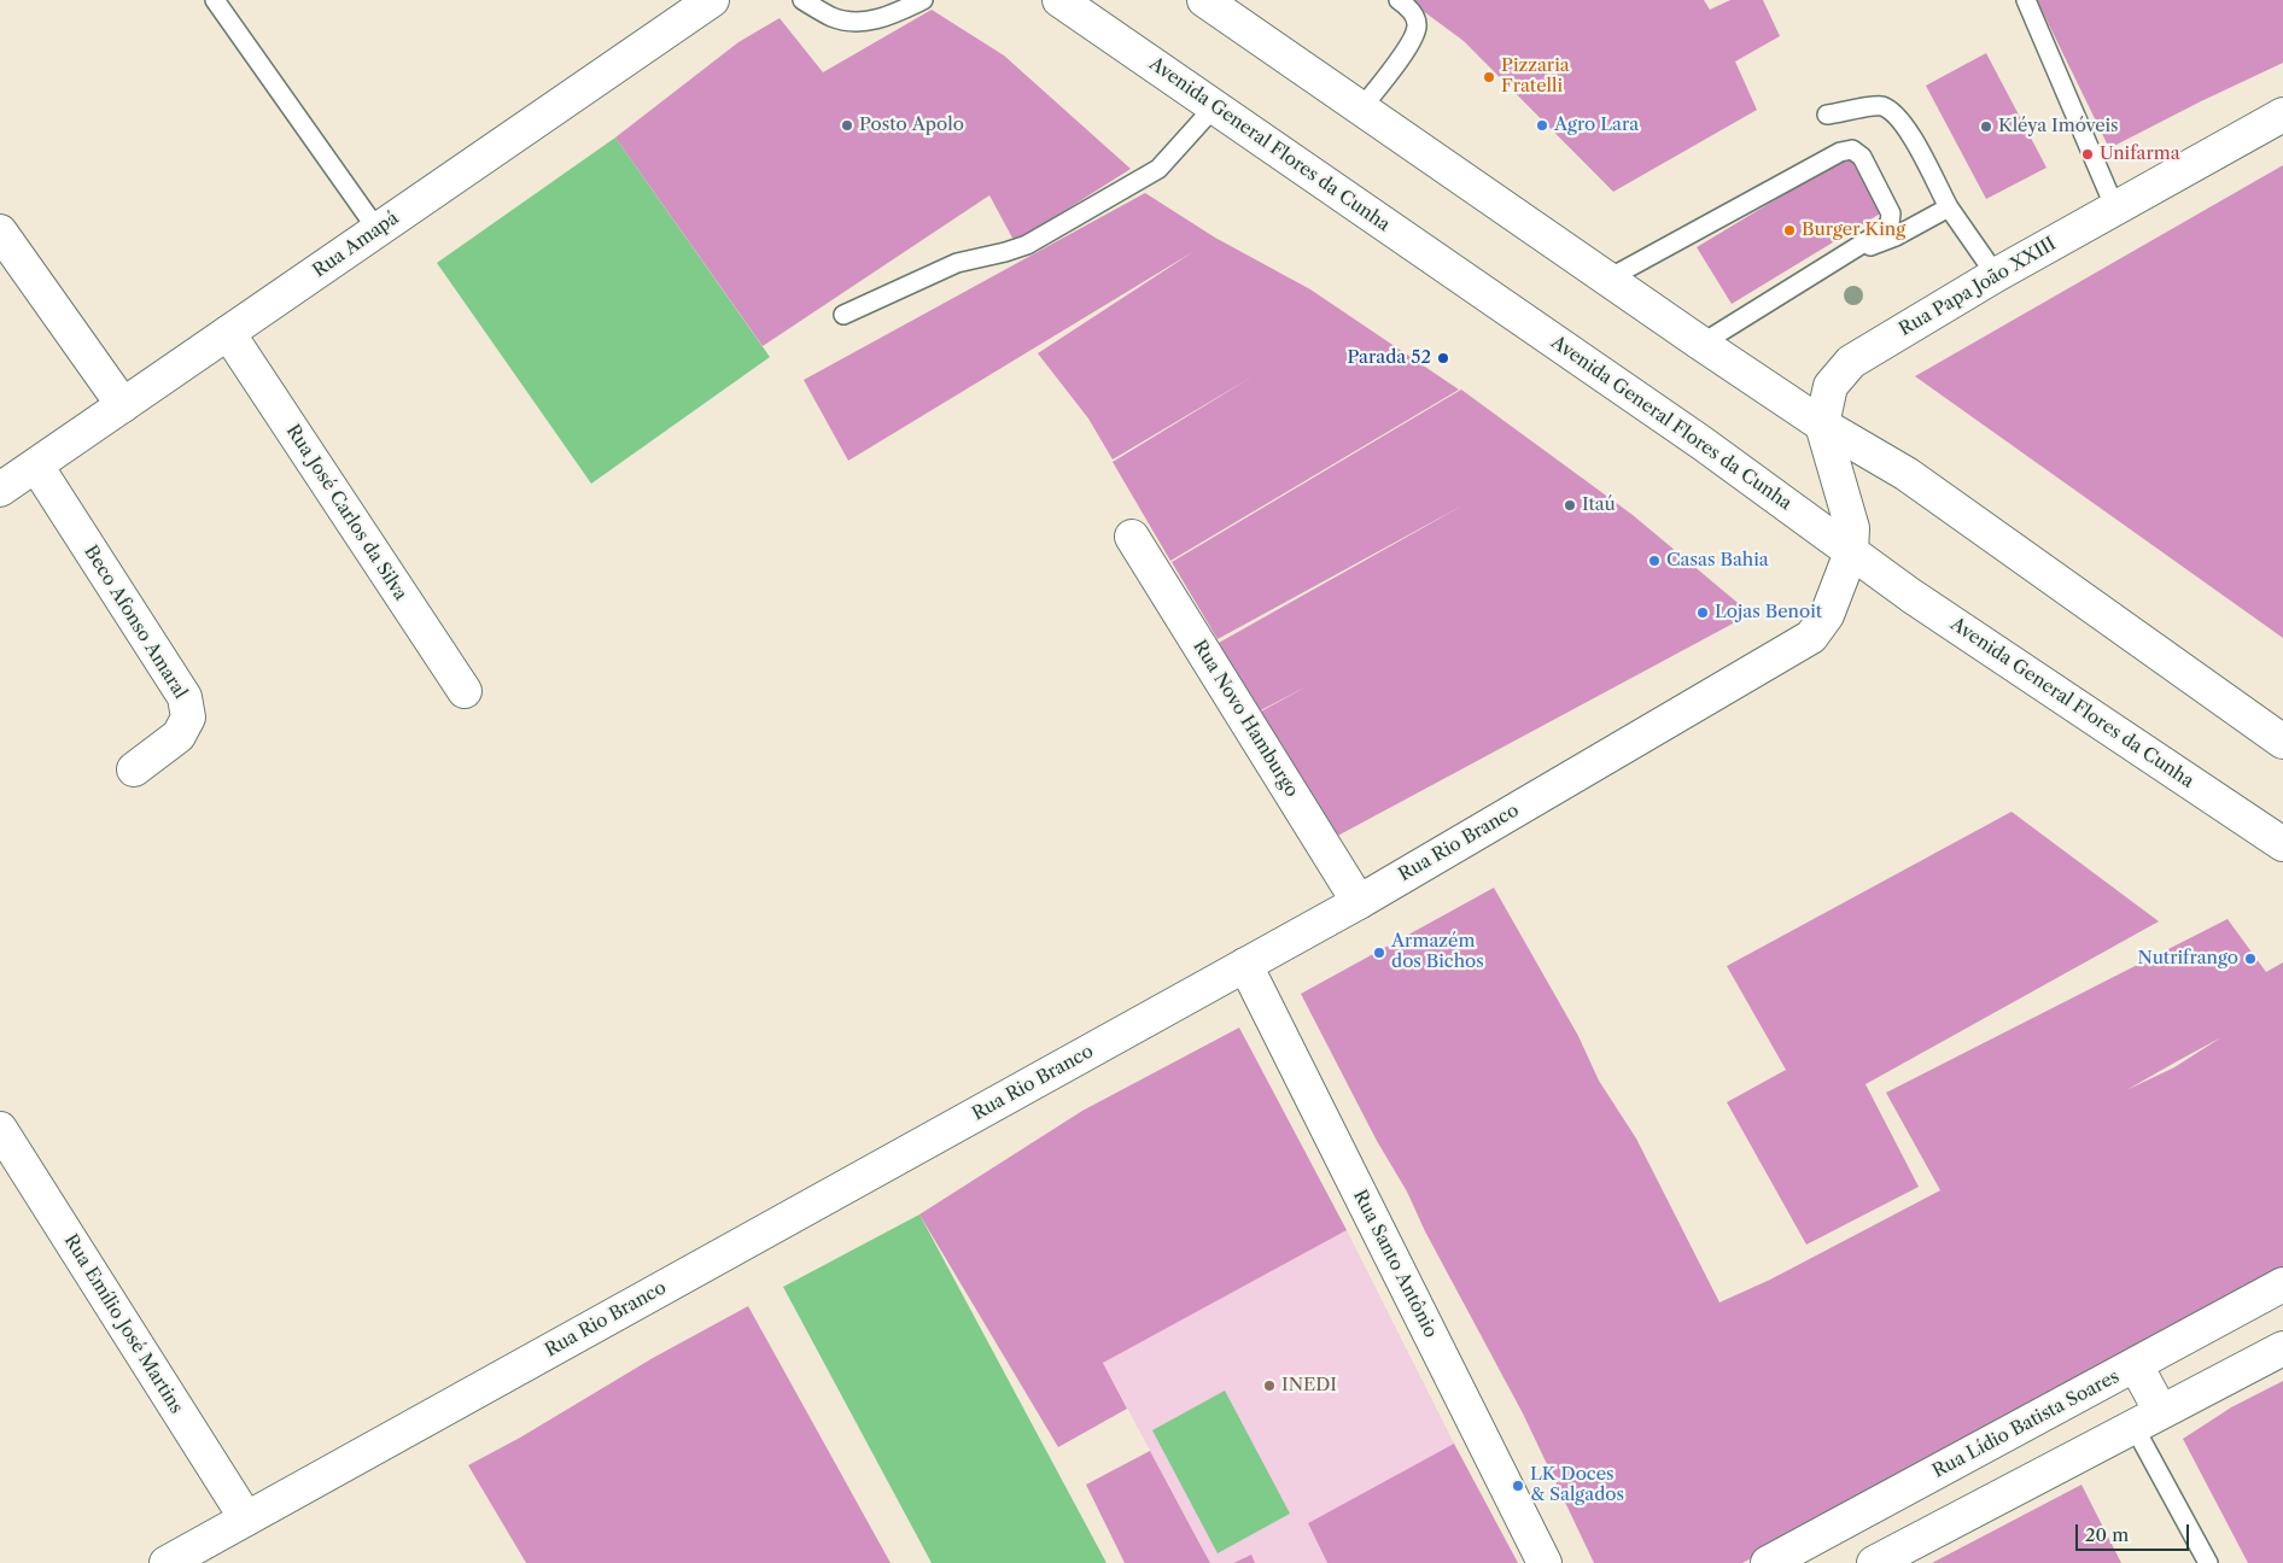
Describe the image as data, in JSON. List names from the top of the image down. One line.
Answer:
{"streets":{"street":["Avenida General Flores da Cunha","Rua Amapá","Rua Papa João XXIII","Rua José Carlos da Silva","Beco Afonso Amaral","Rua Novo Hamburgo","Rua Rio Branco","Rua Santo Antônio","Rua Emílio José Martins","Rua Lídio Batista Soares"]},"crossings":[["Avenida General Flores da Cunha","Rua Papa João XXIII"],["Avenida General Flores da Cunha","Rua Rio Branco"],["Rua Amapá","Rua José Carlos da Silva"],["Rua Amapá","Beco Afonso Amaral"],["Rua Papa João XXIII","Rua Rio Branco"],["Rua Novo Hamburgo","Rua Rio Branco"],["Rua Rio Branco","Rua Santo Antônio"],["Rua Rio Branco","Rua Emílio José Martins"]],"places":["Pizzaria Fratelli","Posto Apolo","Agro Lara","Kléya Imóveis","Unifarma","Burger King","Parada 52","Itaú","Casas Bahia","Lojas Benoit","Armazém dos Bichos","Nutrifrango","INEDI","LK Doces & Salgados"],"scale_bar":"20 m"}
